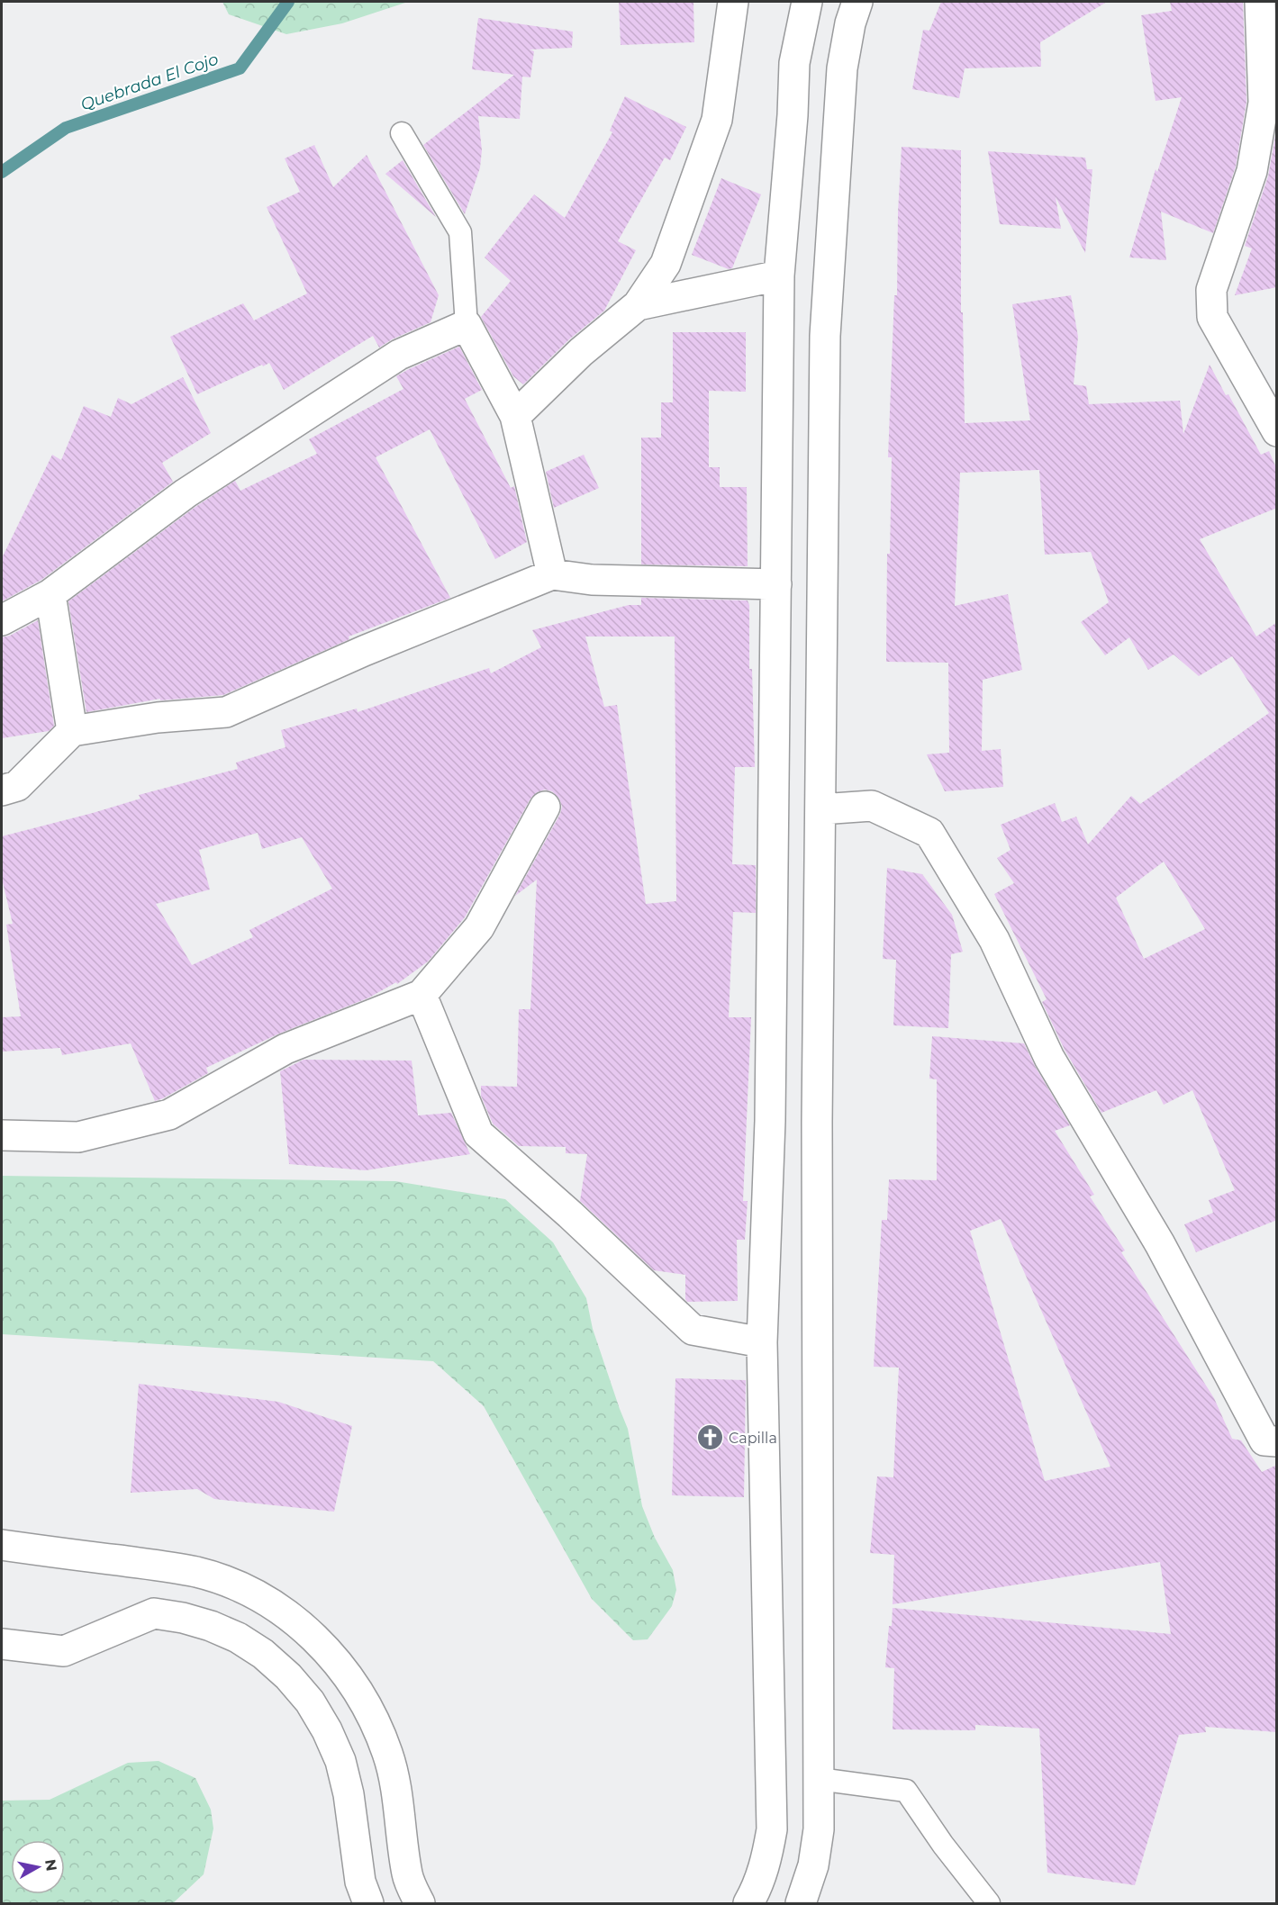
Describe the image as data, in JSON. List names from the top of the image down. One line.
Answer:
{"water":["Quebrada El Cojo"],"places":{"church":["Capilla"]},"north":"right"}
